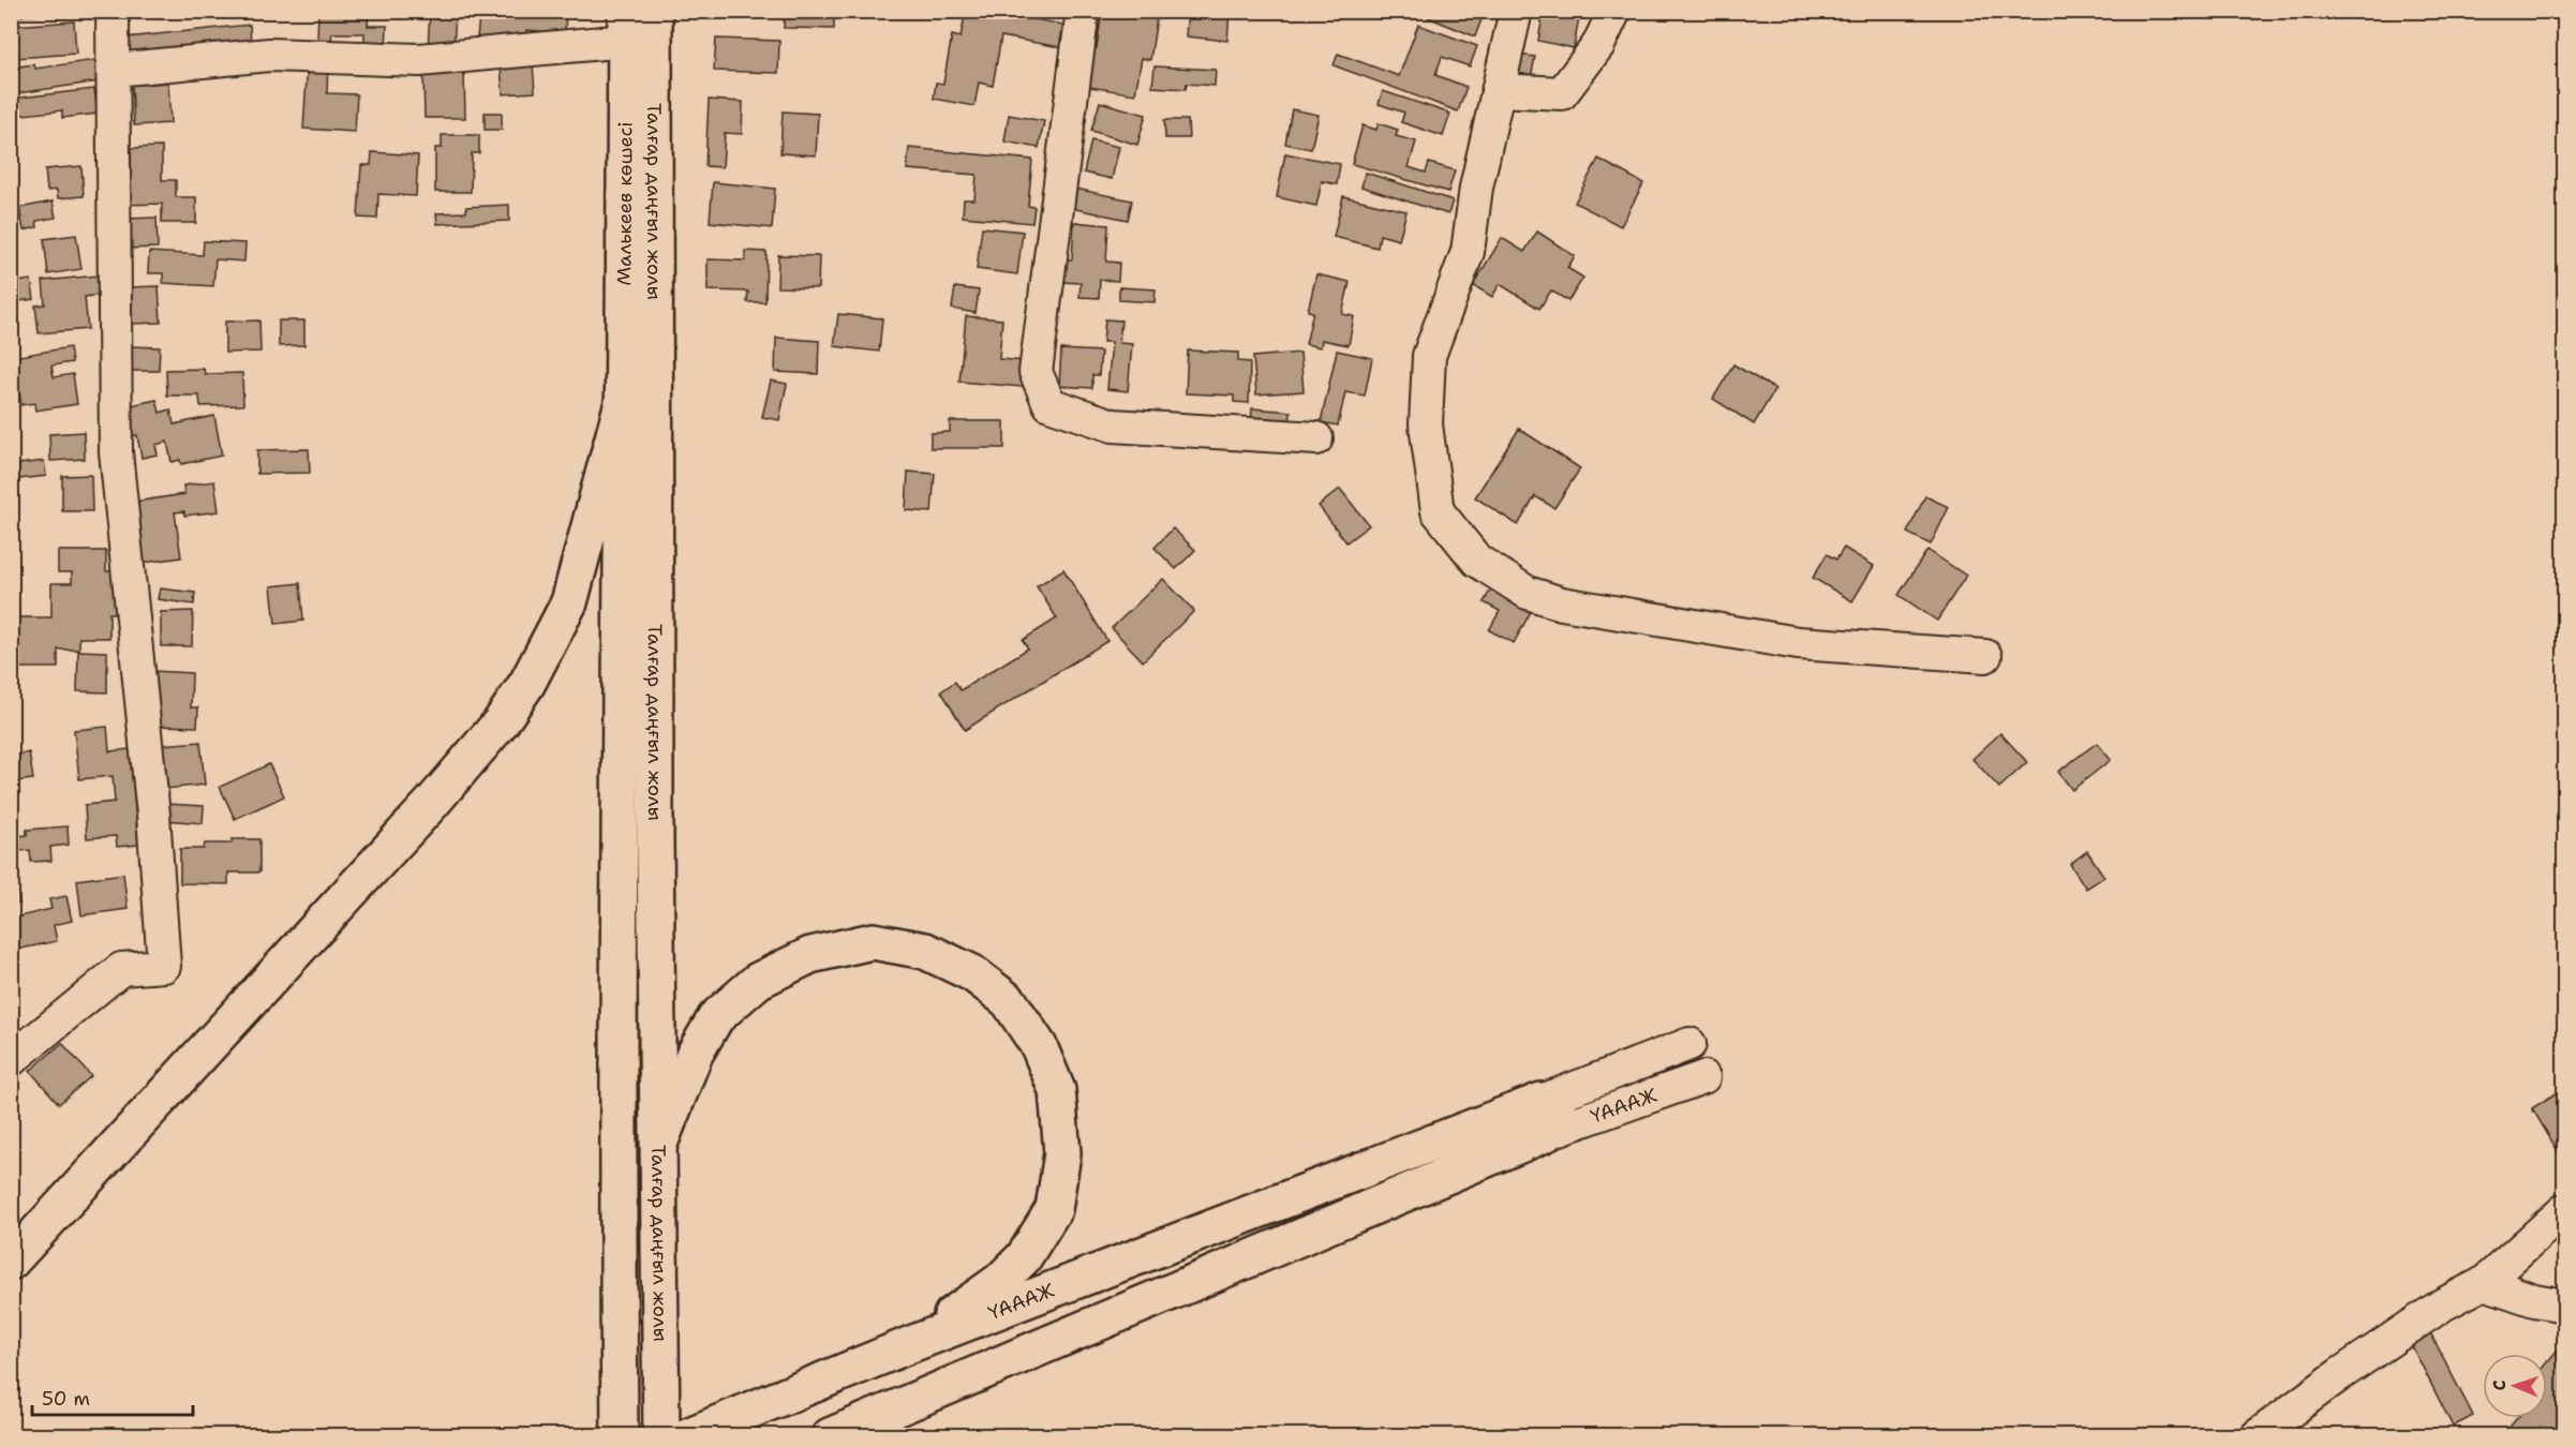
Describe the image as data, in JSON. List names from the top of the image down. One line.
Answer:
{"streets":{"main road":["Малькеев көшесі","Талғар даңғыл жолы","ҮАААЖ"]},"crossings":[["Малькеев көшесі","Талғар даңғыл жолы"]],"scale_bar":"50 m","north":"left"}
